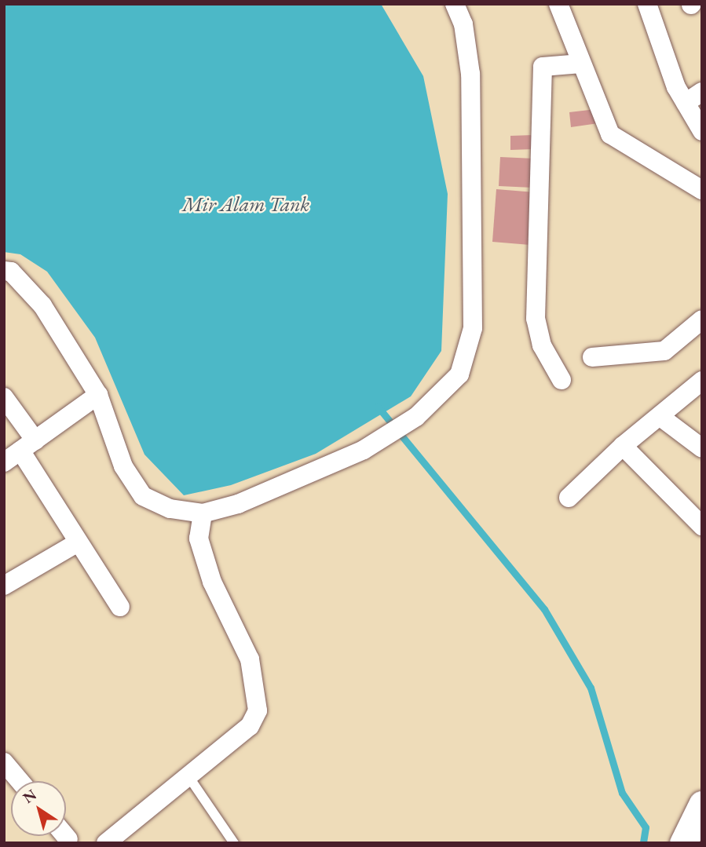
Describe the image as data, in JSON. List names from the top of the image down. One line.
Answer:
{"water":["Mir Alam Tank"],"north":"top left"}
